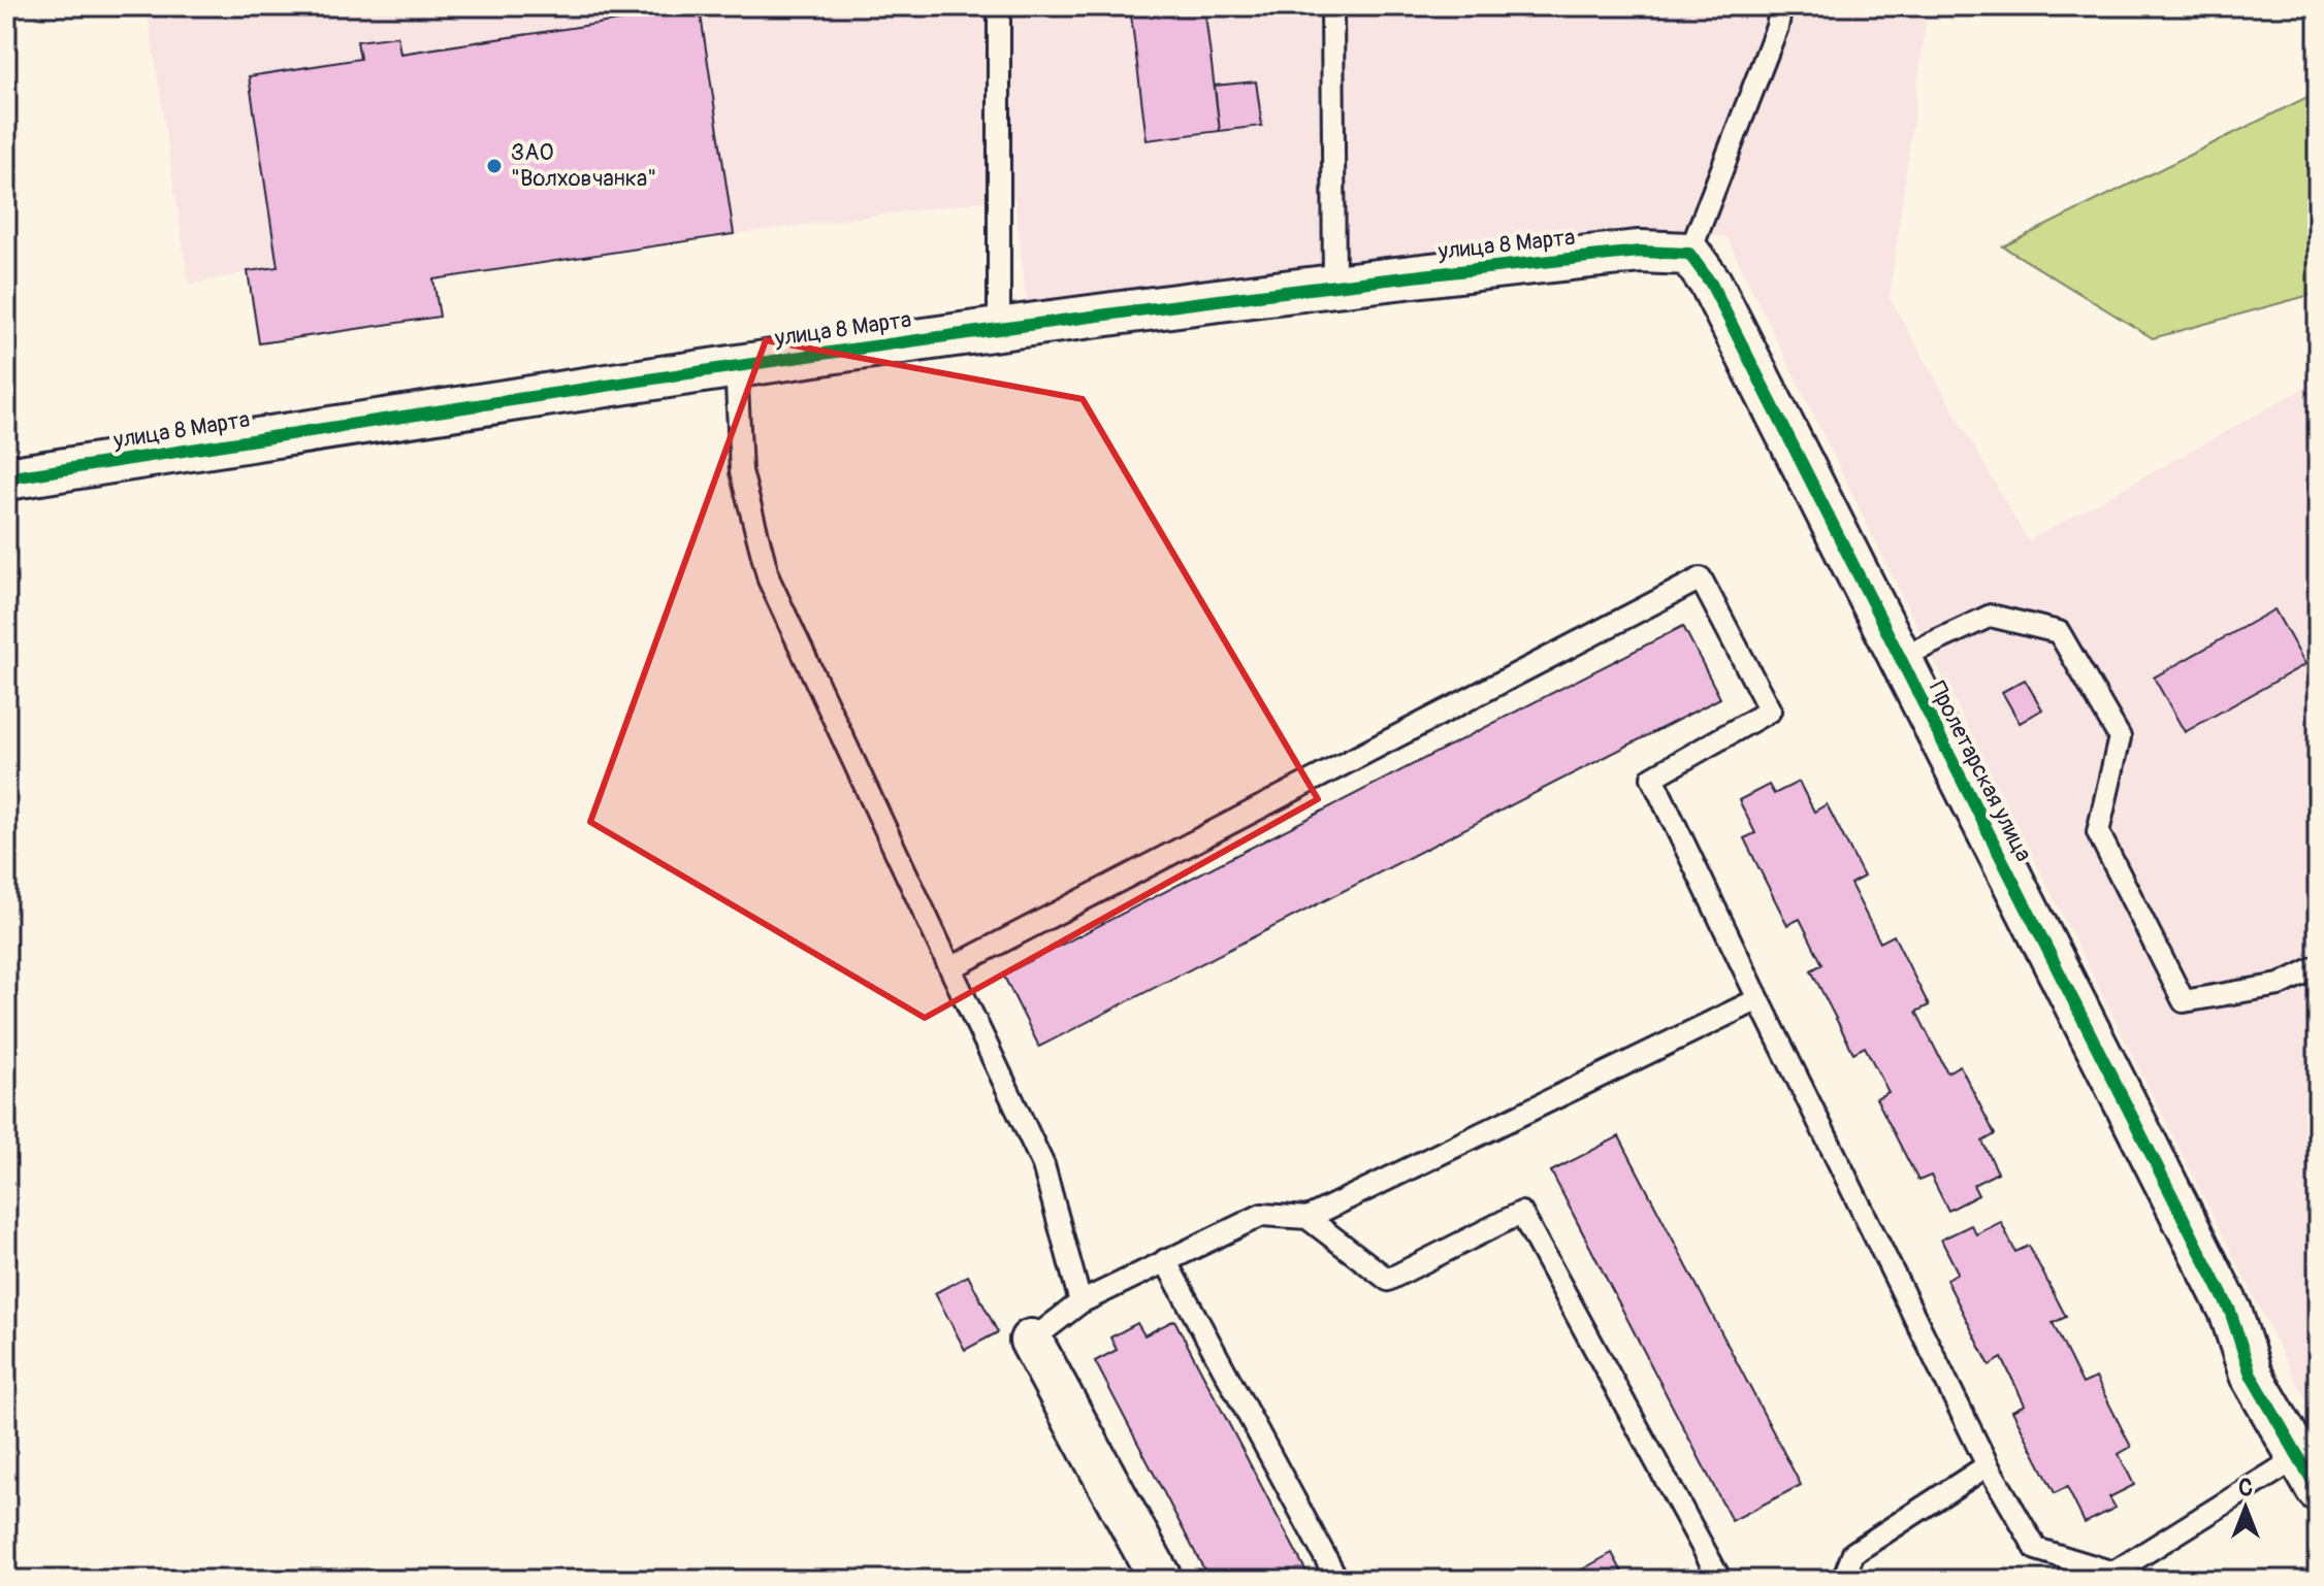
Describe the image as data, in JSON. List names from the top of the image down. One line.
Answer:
{"streets":{"street":["улица 8 Марта","Пролетарская улица"]},"crossings":[["улица 8 Марта","Пролетарская улица"]],"places":["ЗАО \"Волховчанка\""],"north":"top"}
